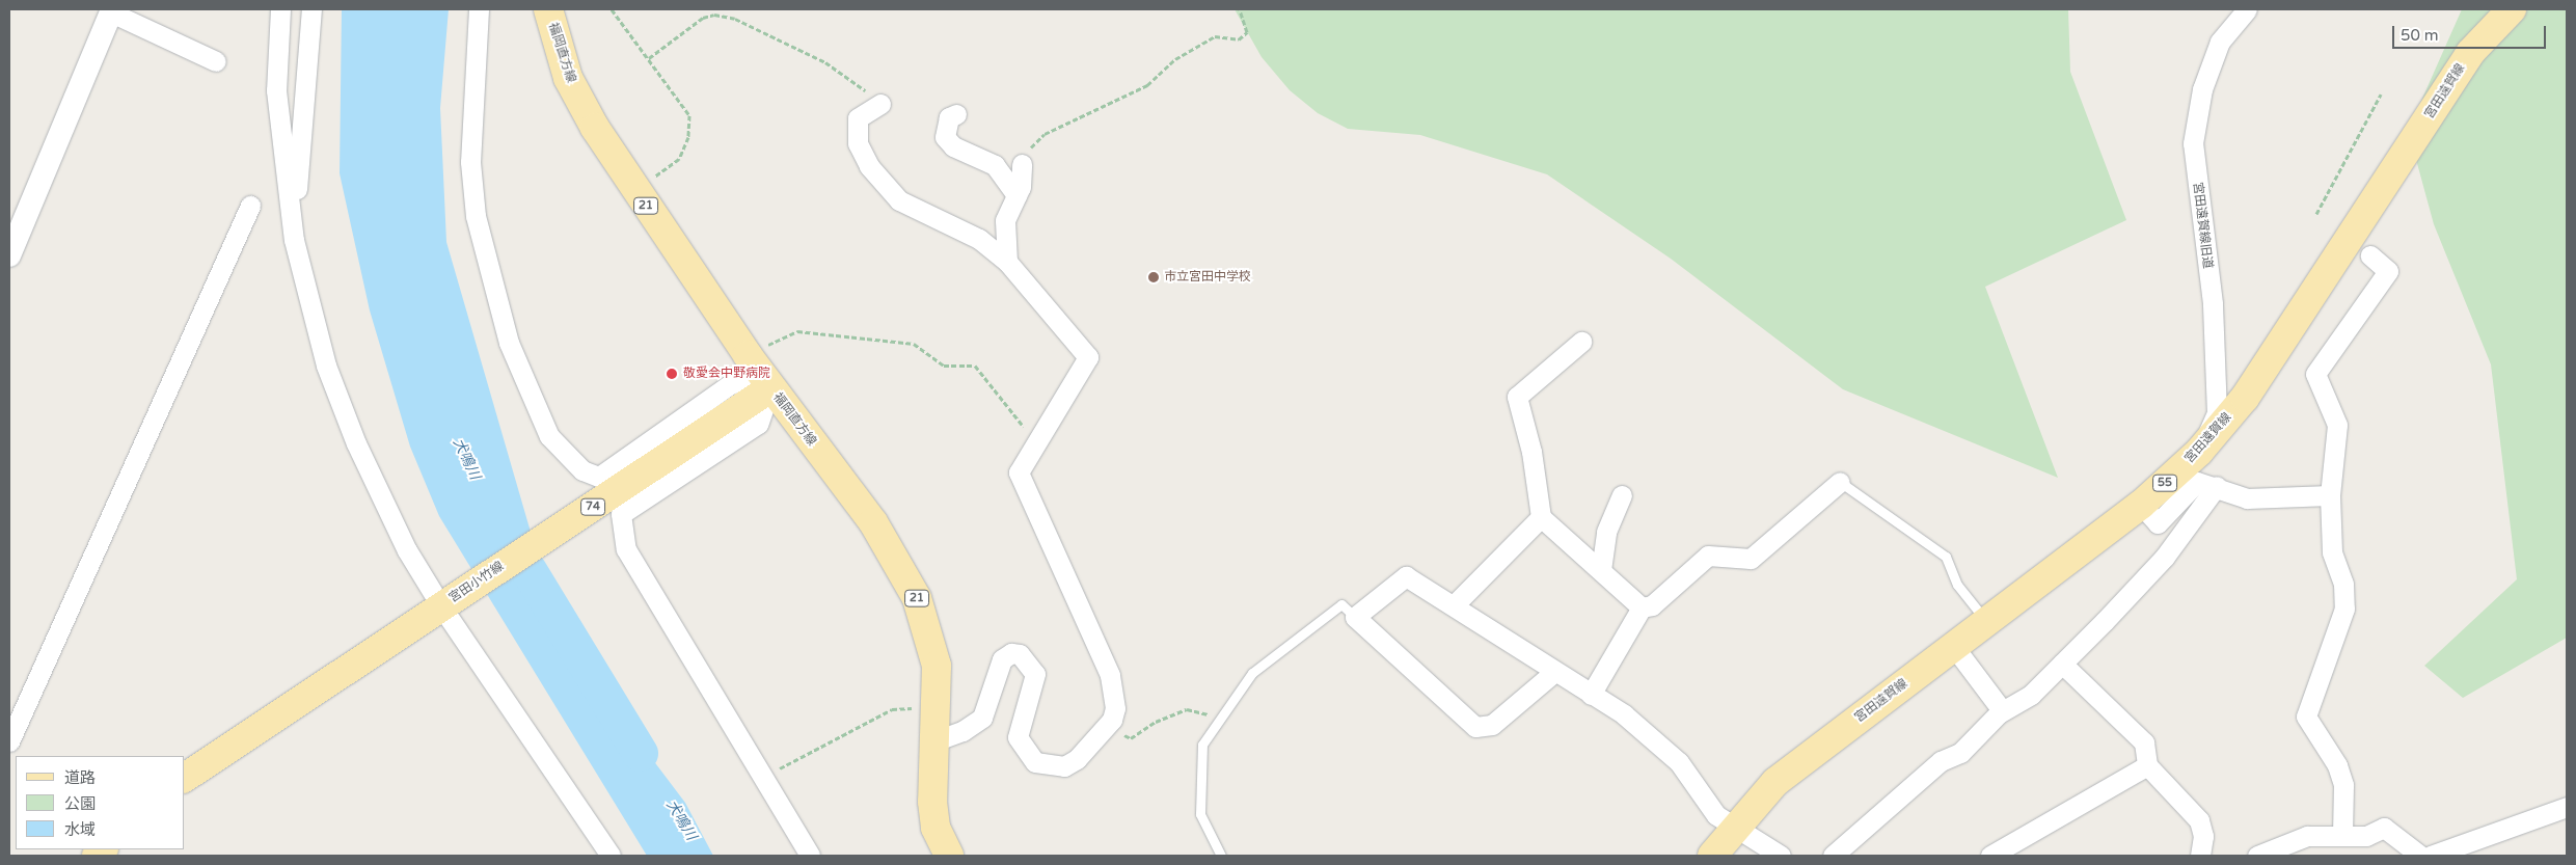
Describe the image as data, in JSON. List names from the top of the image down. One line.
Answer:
{"streets":{"main road":["福岡直方線","宮田遠賀線","21","55","74","宮田小竹線"],"street":["宮田遠賀線旧道"]},"crossings":[["福岡直方線","宮田小竹線"],["宮田遠賀線","宮田遠賀線旧道"]],"water":["犬鳴川"],"places":["市立宮田中学校","敬愛会中野病院"],"legend":["道路","公園","水域"],"scale_bar":"50 m"}
